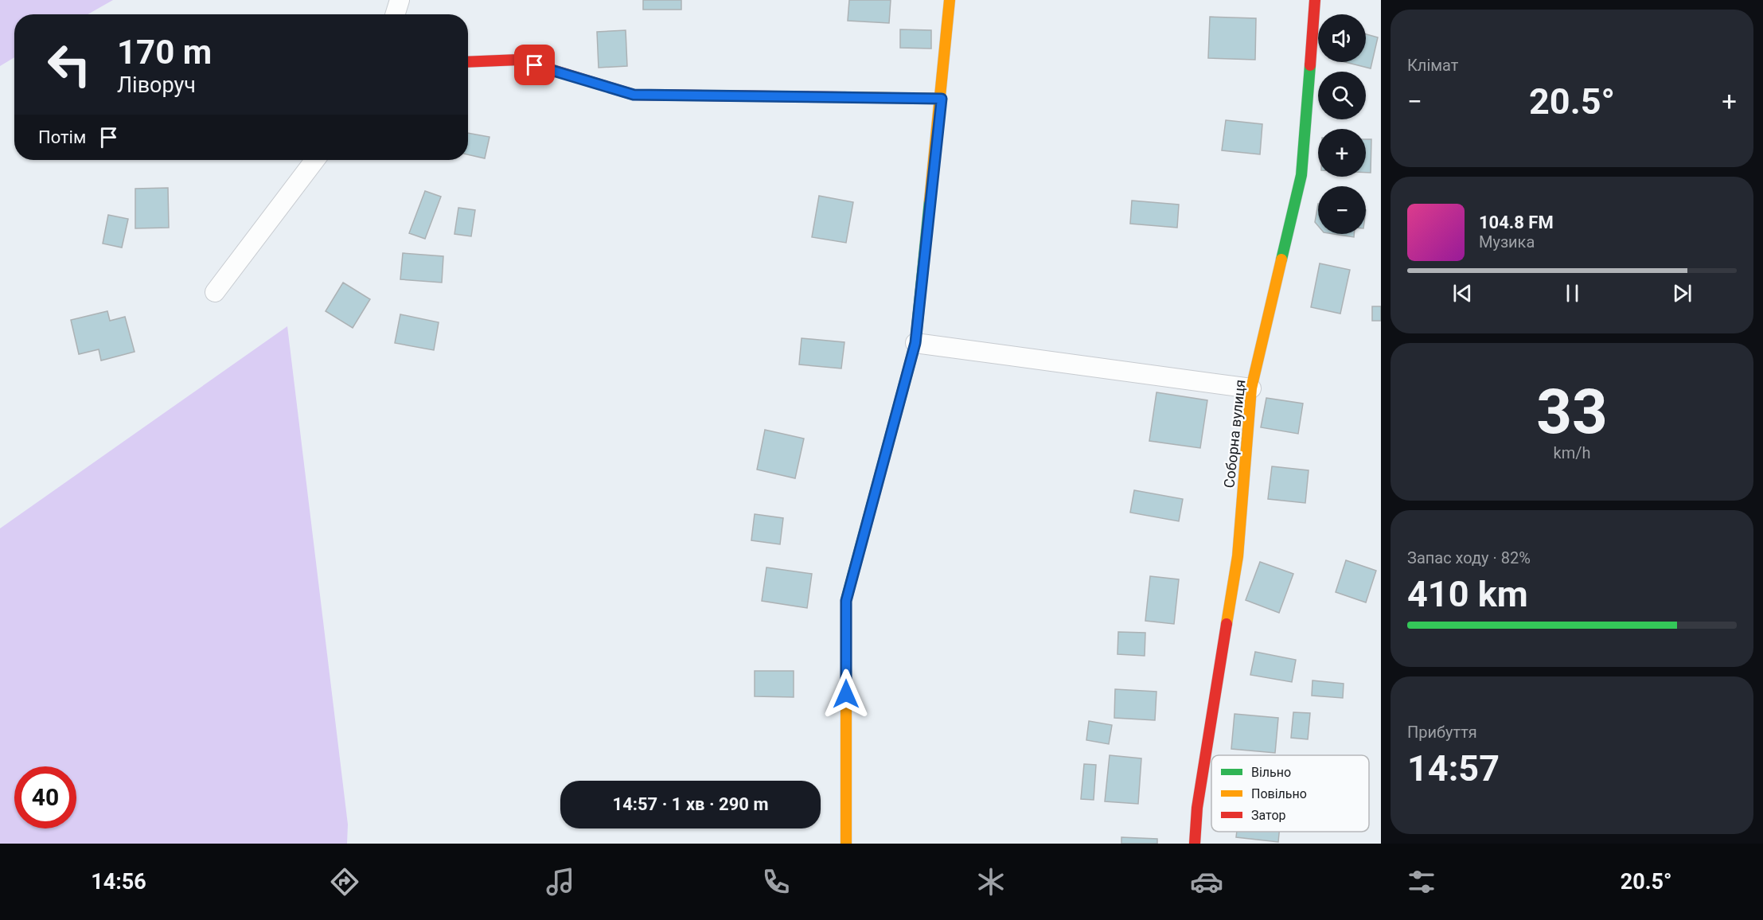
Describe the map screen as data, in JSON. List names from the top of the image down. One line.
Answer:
{"streets":{"street":["Соборна вулиця"]},"legend":["Вільно","Повільно","Затор"],"page":{"tile":["Клімат",["33","km/h"],["Запас ходу · 82%","410 km"],["Прибуття","14:57"]],"map_buttons":["+","−"],"turn":["170 m","Ліворуч"],"heat":["−","20.5°","+"],"then":"Потім","song":["104.8 FM","Музика"],"limit":"40","trip":"14:57 · 1 хв · 290 m","tabs":["14:56","20.5°"]}}
